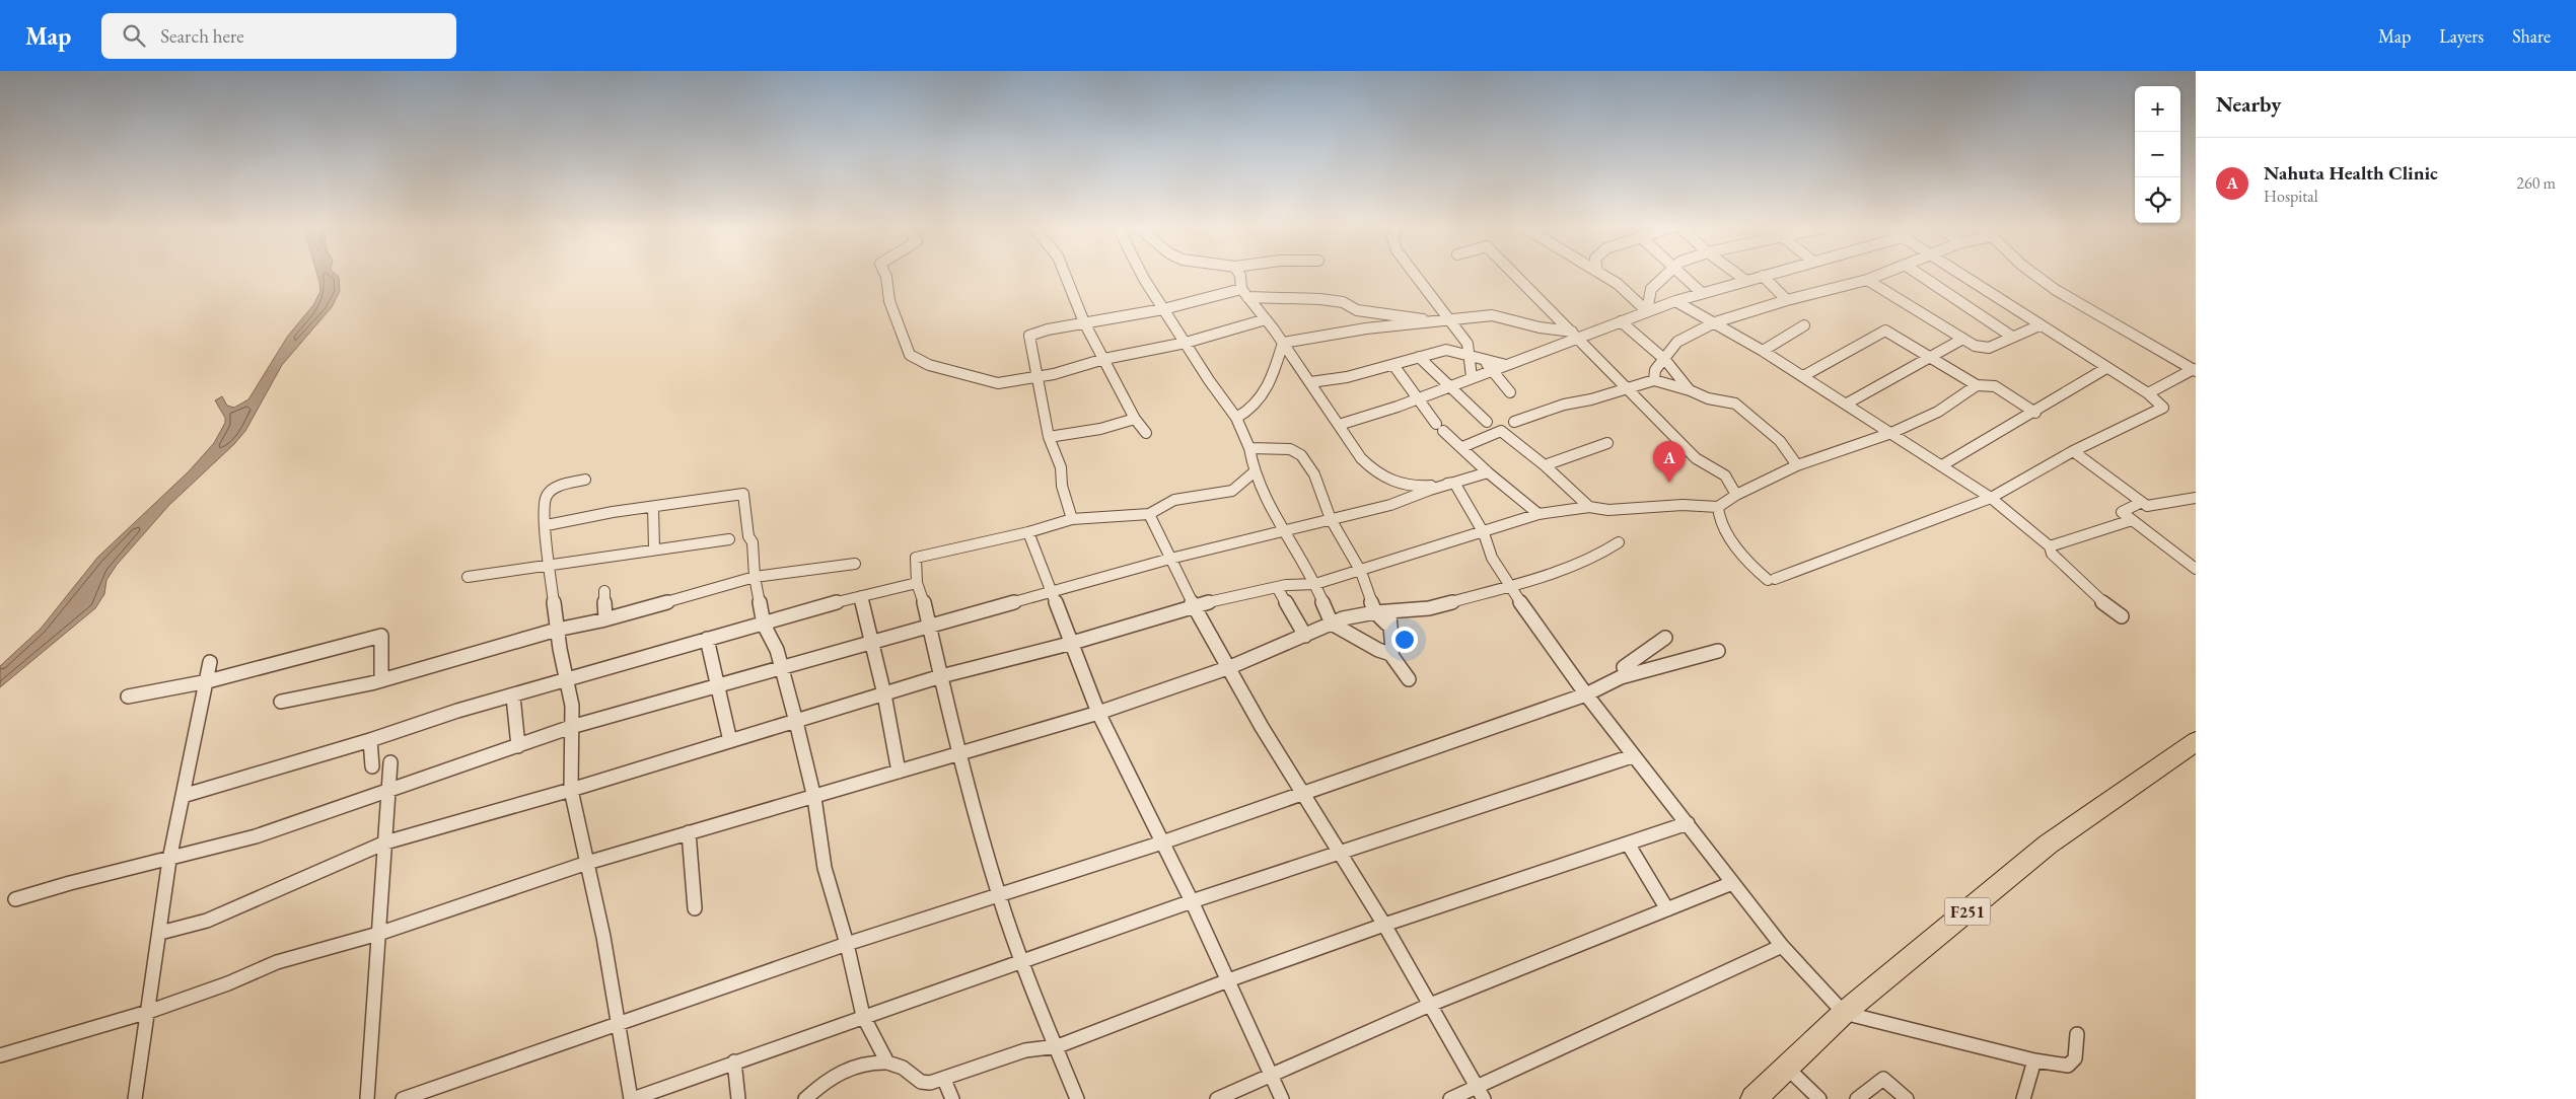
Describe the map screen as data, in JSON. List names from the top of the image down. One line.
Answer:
{"streets":{"main road":["F251"]},"page":{"header":"Map","search":"Search here","nav":["Map","Layers","Share"],"heading":"Nearby","map_buttons":["+","−"],"list":[{"mark":"A","name":"Nahuta Health Clinic","note":"Hospital","value":"260 m"}],"pins":"A"}}
